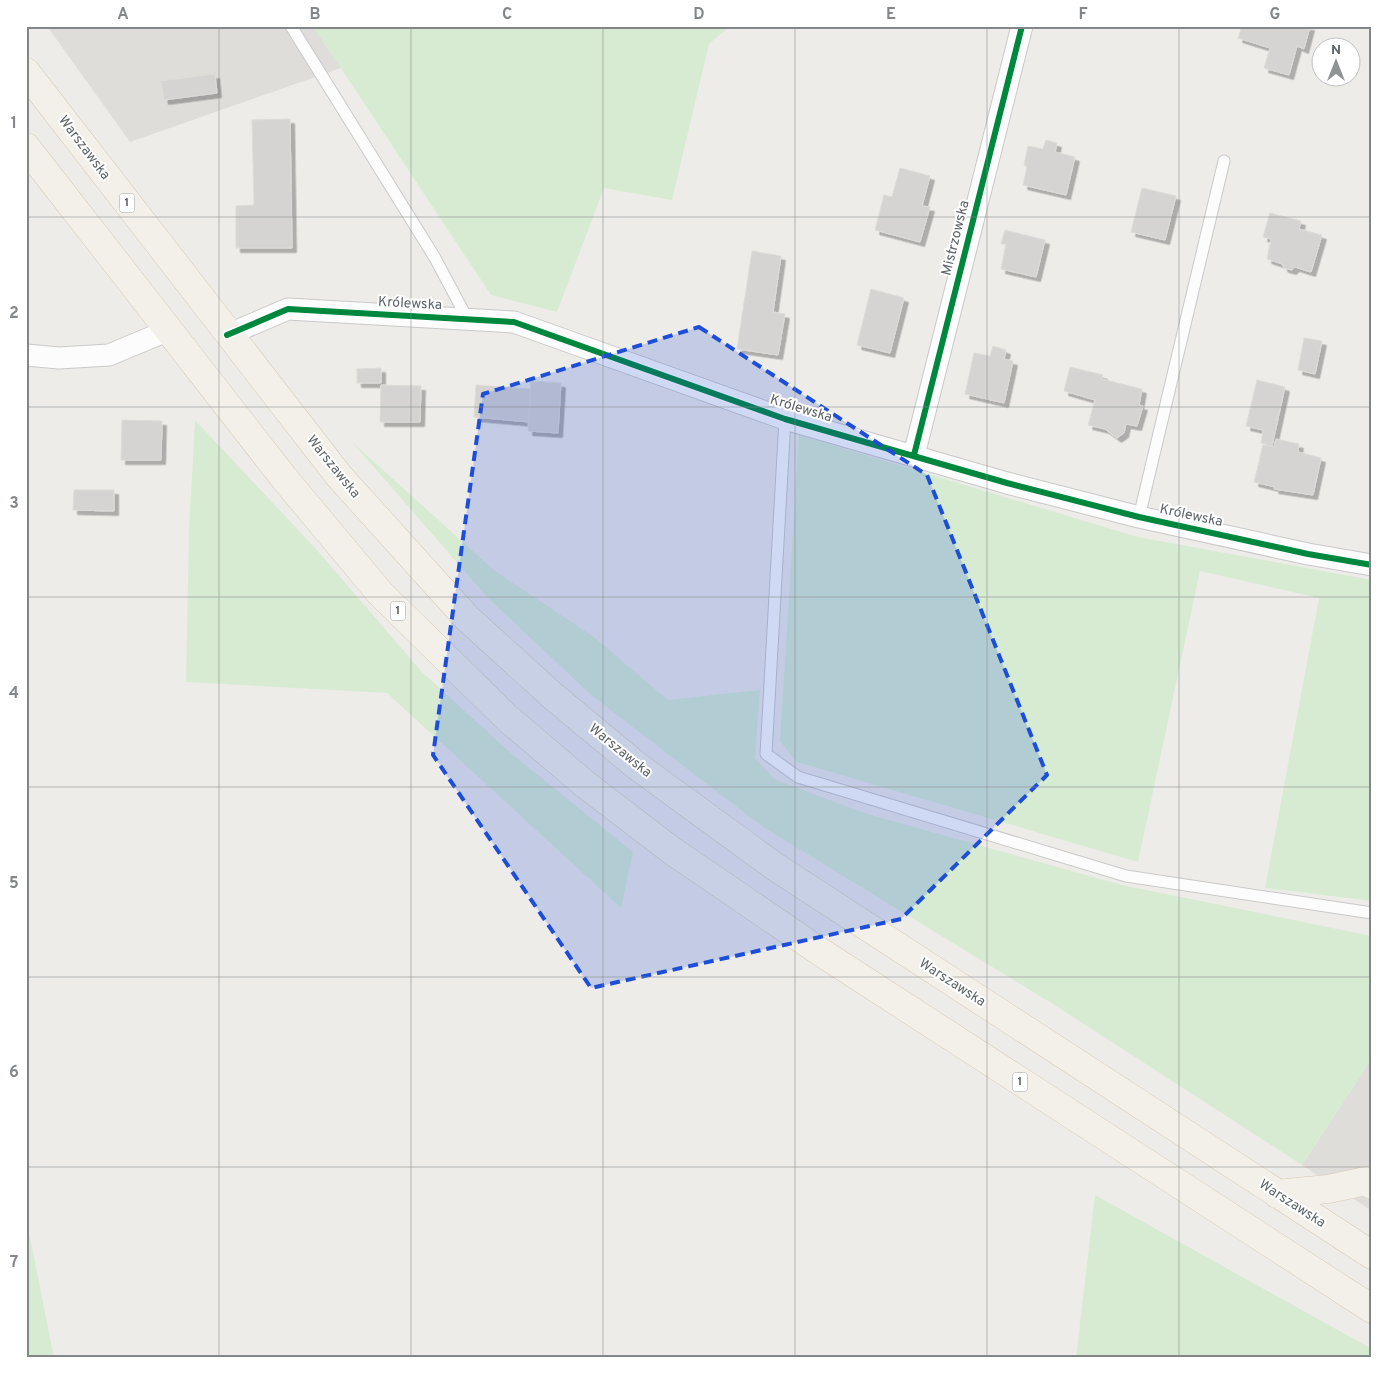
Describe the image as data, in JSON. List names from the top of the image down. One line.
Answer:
{"streets":{"main road":["Warszawska","1"],"street":["Mistrzowska","Królewska"]},"crossings":[["Warszawska","Królewska"],["Mistrzowska","Królewska"]],"north":"top","grid":{"columns":["A","B","C","D","E","F","G"],"rows":["1","2","3","4","5","6","7"]}}
